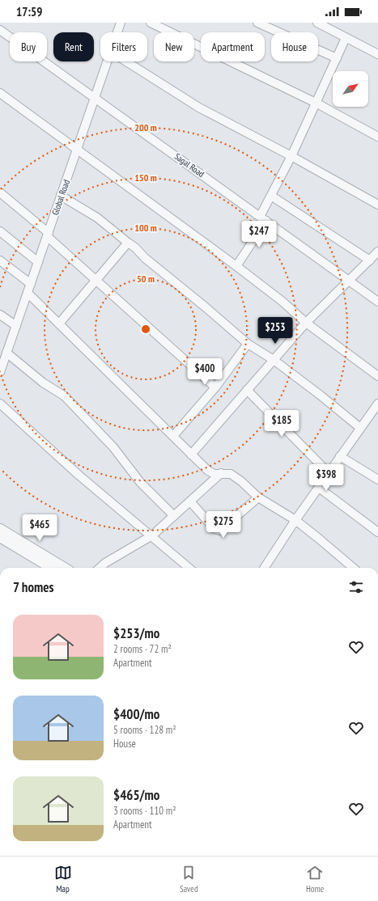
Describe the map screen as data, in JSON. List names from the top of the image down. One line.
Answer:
{"streets":{"street":["Sagal Road","Global Road"]},"crossings":[["Sagal Road","Global Road"]],"north":"top right","page":{"status":"17:59","chip":["Buy","Rent","Filters","New","Apartment","House"],"price":["$247","$253","$400","$185","$398","$275","$465"],"heading":"7 homes","list":[{"name":"$253/mo","note":"2 rooms · 72 m² · Apartment"},{"name":"$400/mo","note":"5 rooms · 128 m² · House"},{"name":"$465/mo","note":"3 rooms · 110 m² · Apartment"}],"tabs":["Map","Saved","Home"]},"rings":["200 m","150 m","100 m","50 m"]}
